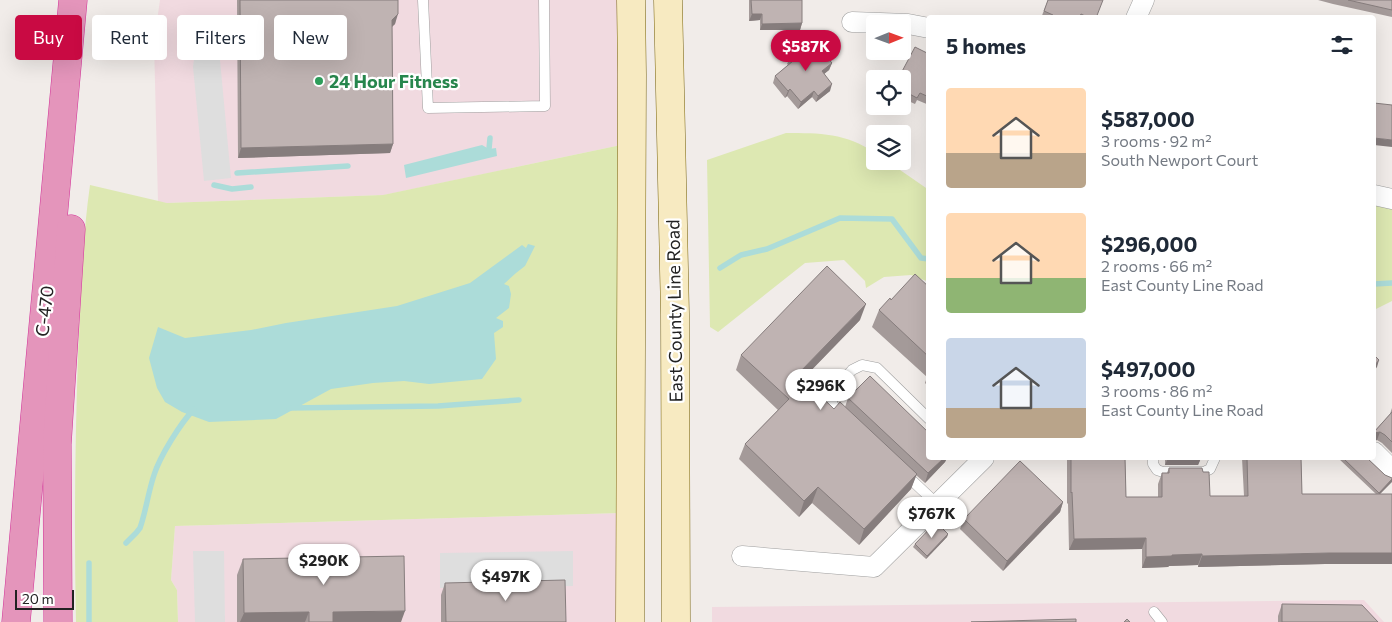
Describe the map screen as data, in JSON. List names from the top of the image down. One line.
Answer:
{"streets":{"highway":["C-470"],"main road":["East County Line Road"]},"places":["24 Hour Fitness"],"scale_bar":"20 m","north":"right","page":{"chip":["Buy","Rent","Filters","New"],"heading":"5 homes","price":["$587K","$296K","$767K","$290K","$497K"],"list":[{"name":"$587,000","note":"3 rooms · 92 m² · South Newport Court"},{"name":"$296,000","note":"2 rooms · 66 m² · East County Line Road"},{"name":"$497,000","note":"3 rooms · 86 m² · East County Line Road"}],"scale":"20 m"}}
